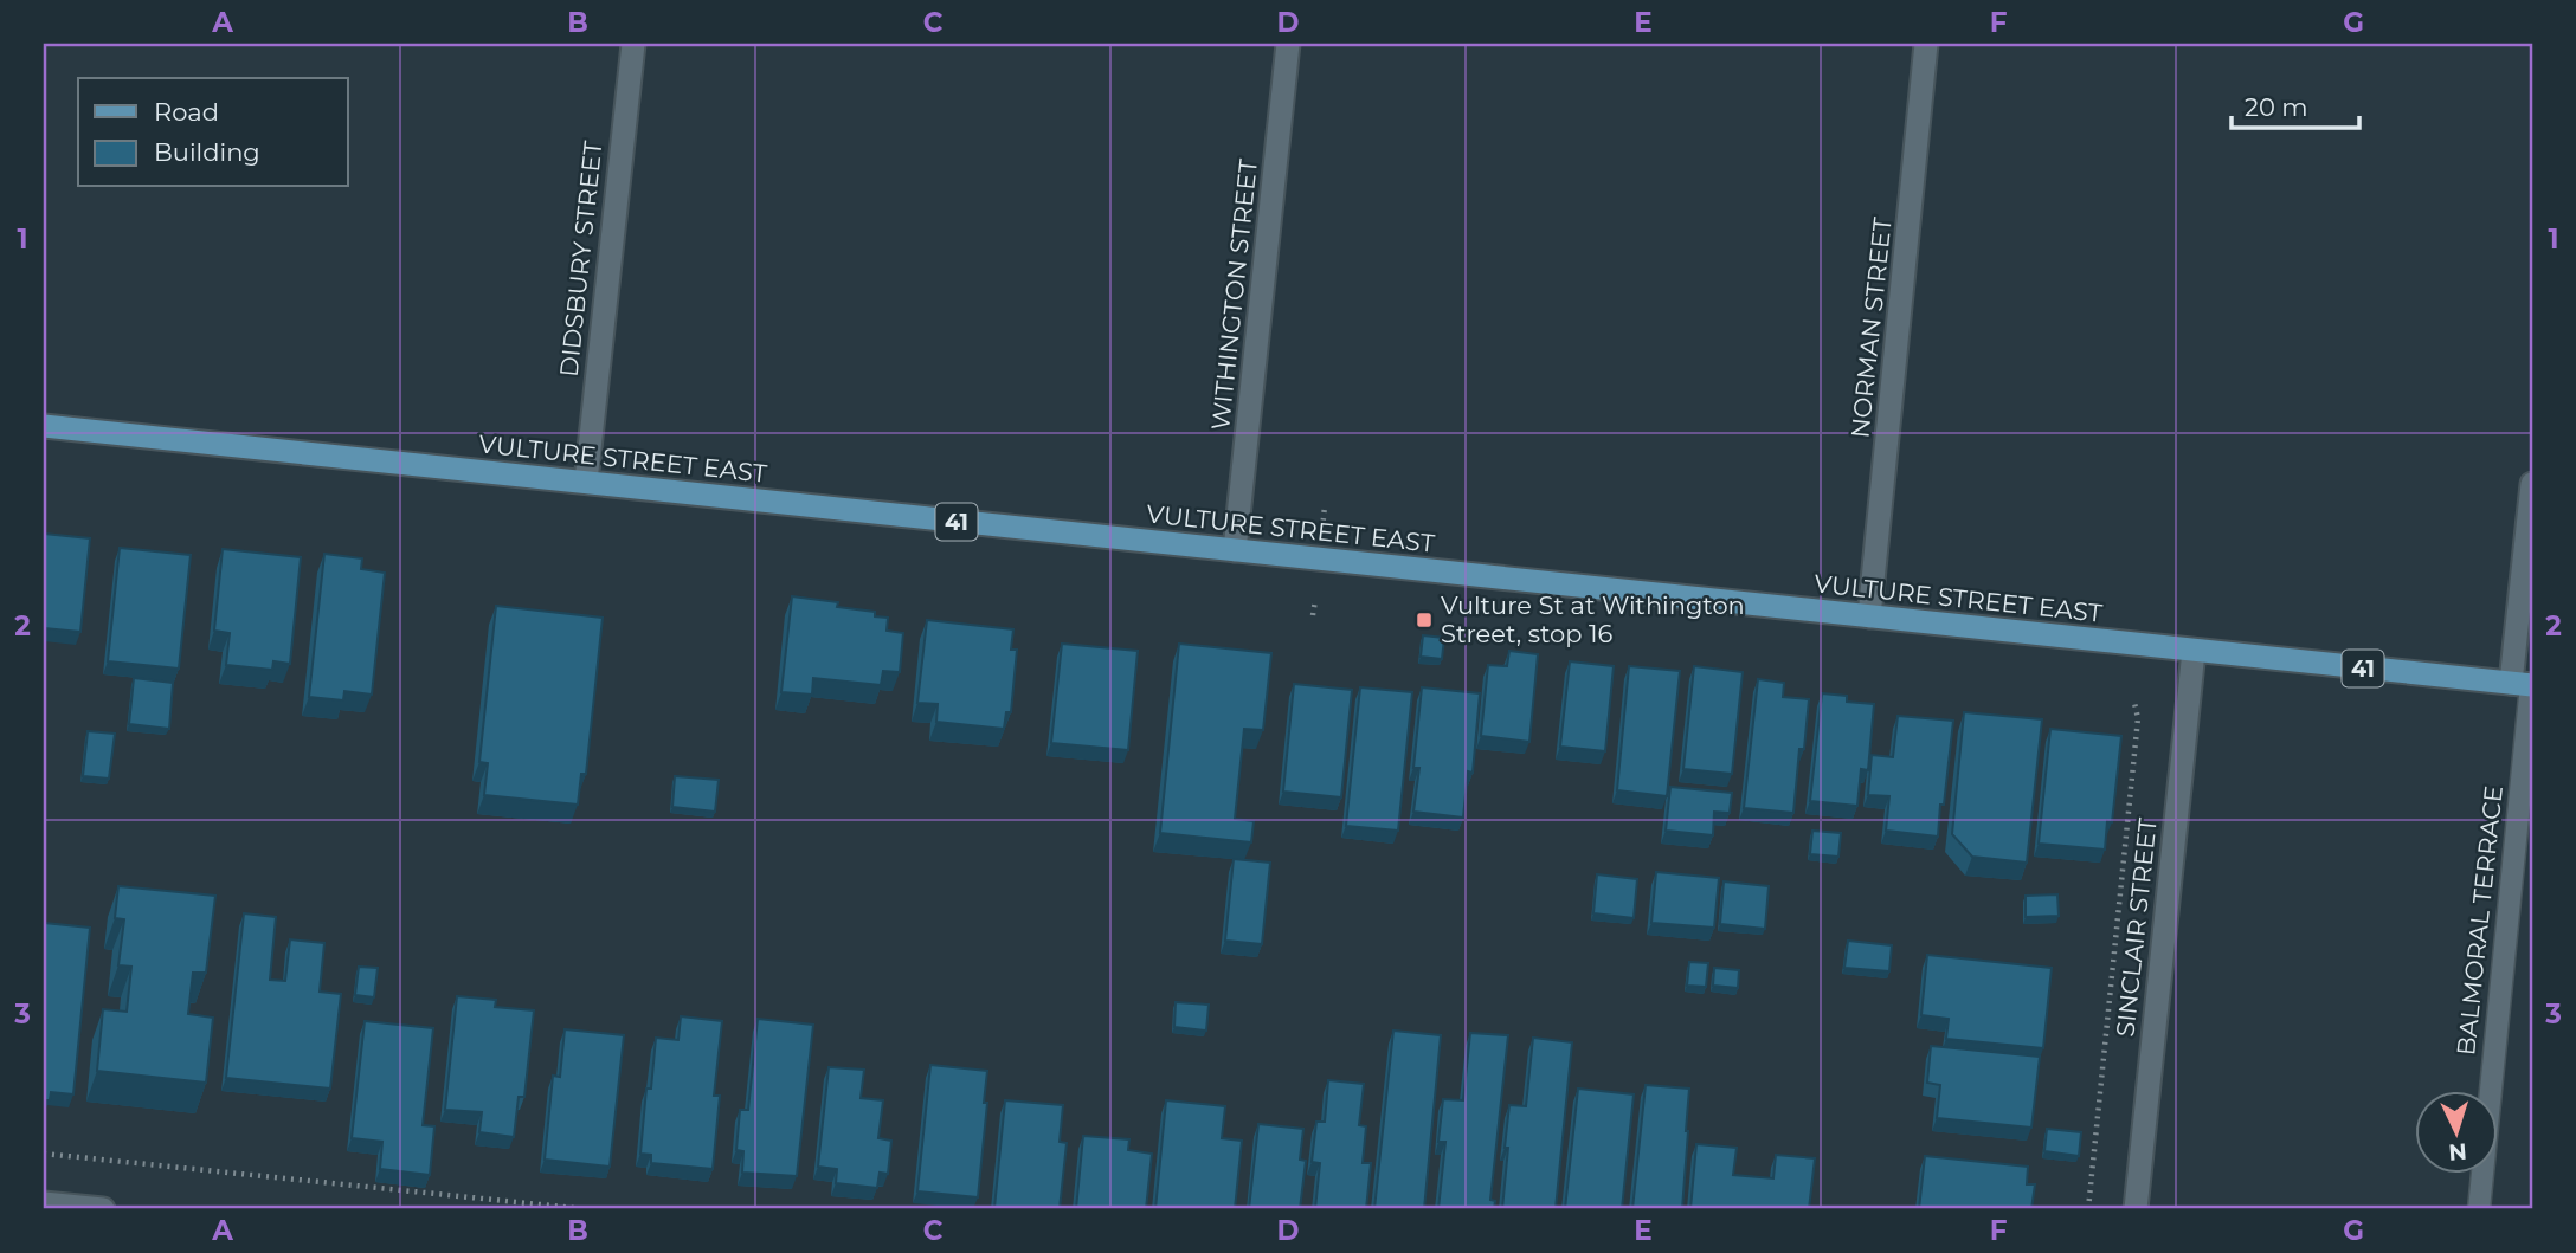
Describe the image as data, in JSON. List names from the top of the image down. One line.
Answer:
{"streets":{"main road":["VULTURE STREET EAST","41"],"street":["DIDSBURY STREET","WITHINGTON STREET","NORMAN STREET","SINCLAIR STREET"],"lane":["BALMORAL TERRACE"]},"crossings":[["DIDSBURY STREET","VULTURE STREET EAST"],["WITHINGTON STREET","VULTURE STREET EAST"],["NORMAN STREET","VULTURE STREET EAST"],["VULTURE STREET EAST","BALMORAL TERRACE"],["VULTURE STREET EAST","SINCLAIR STREET"]],"places":{"transit":["Vulture St at Withington Street, stop 16"]},"legend":["Road","Building"],"scale_bar":"20 m","north":"bottom","grid":{"columns":["A","B","C","D","E","F","G"],"rows":["1","2","3"]}}
